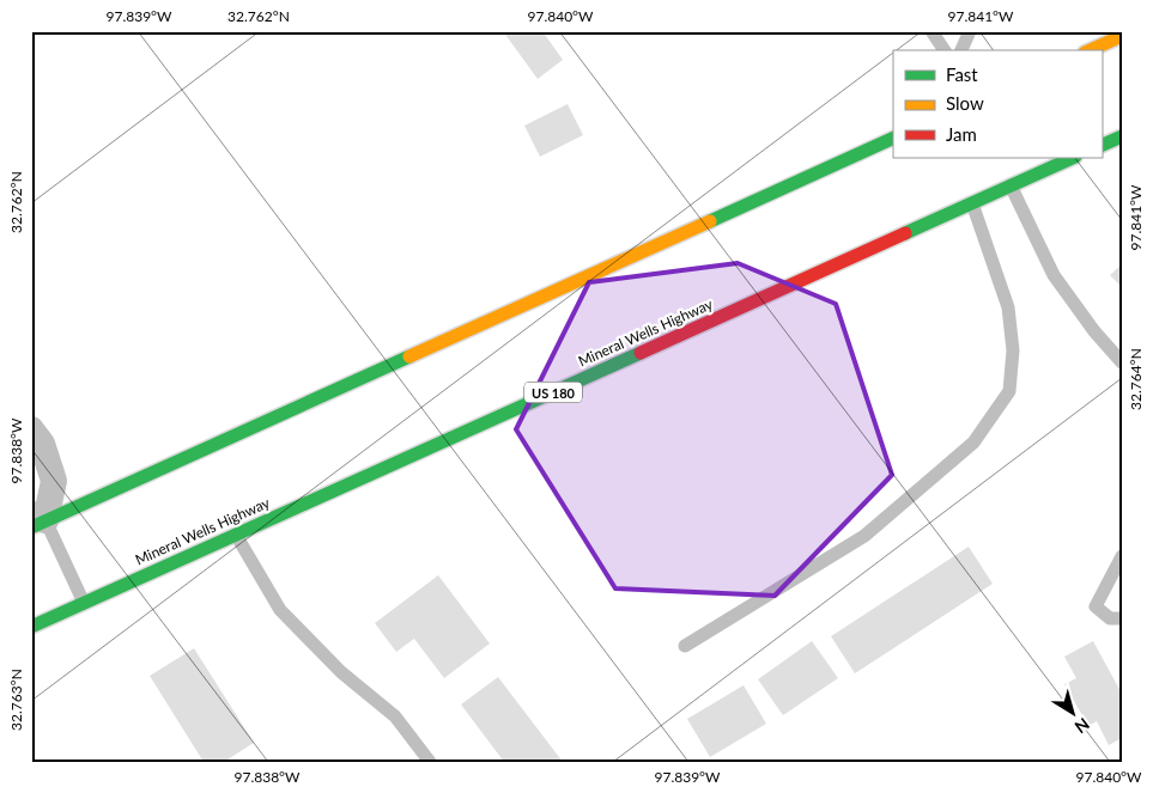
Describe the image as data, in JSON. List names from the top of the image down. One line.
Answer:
{"streets":{"main road":["Mineral Wells Highway","US 180"]},"legend":["Fast","Slow","Jam"],"north":"bottom right","coordinates":["97.839°W","32.762°N","97.840°W","97.841°W","32.764°N","97.838°W","32.763°N"]}
